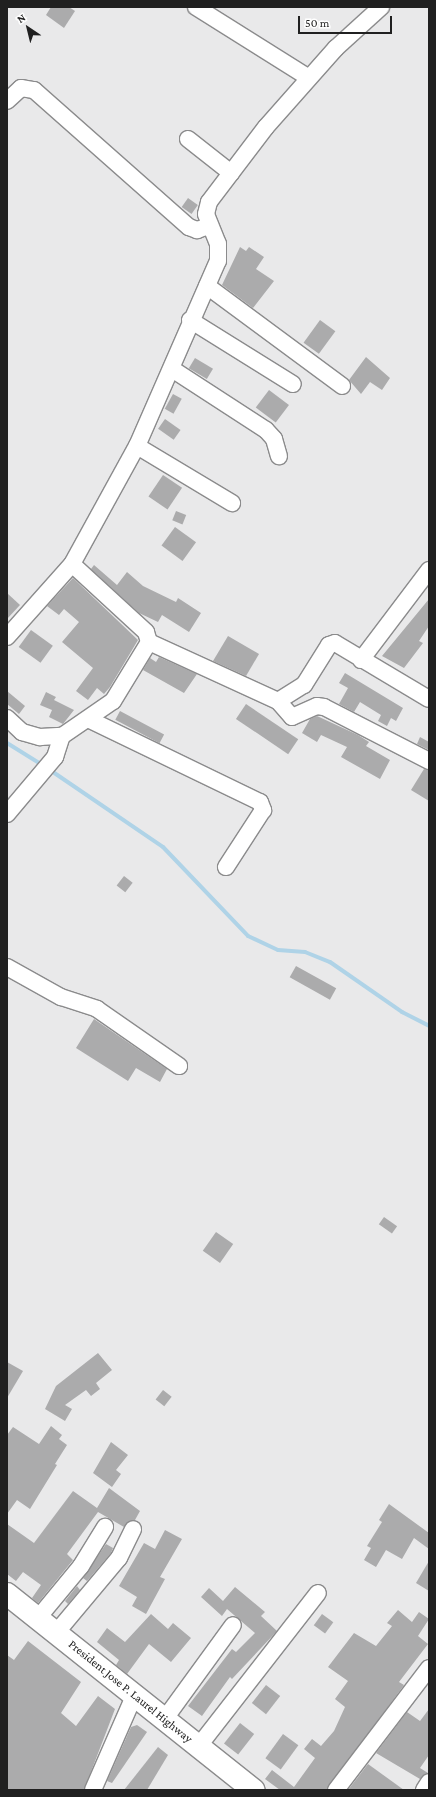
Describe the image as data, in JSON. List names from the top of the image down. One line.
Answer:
{"streets":{"highway":["President Jose P. Laurel Highway"]},"scale_bar":"50 m","north":"top left"}
